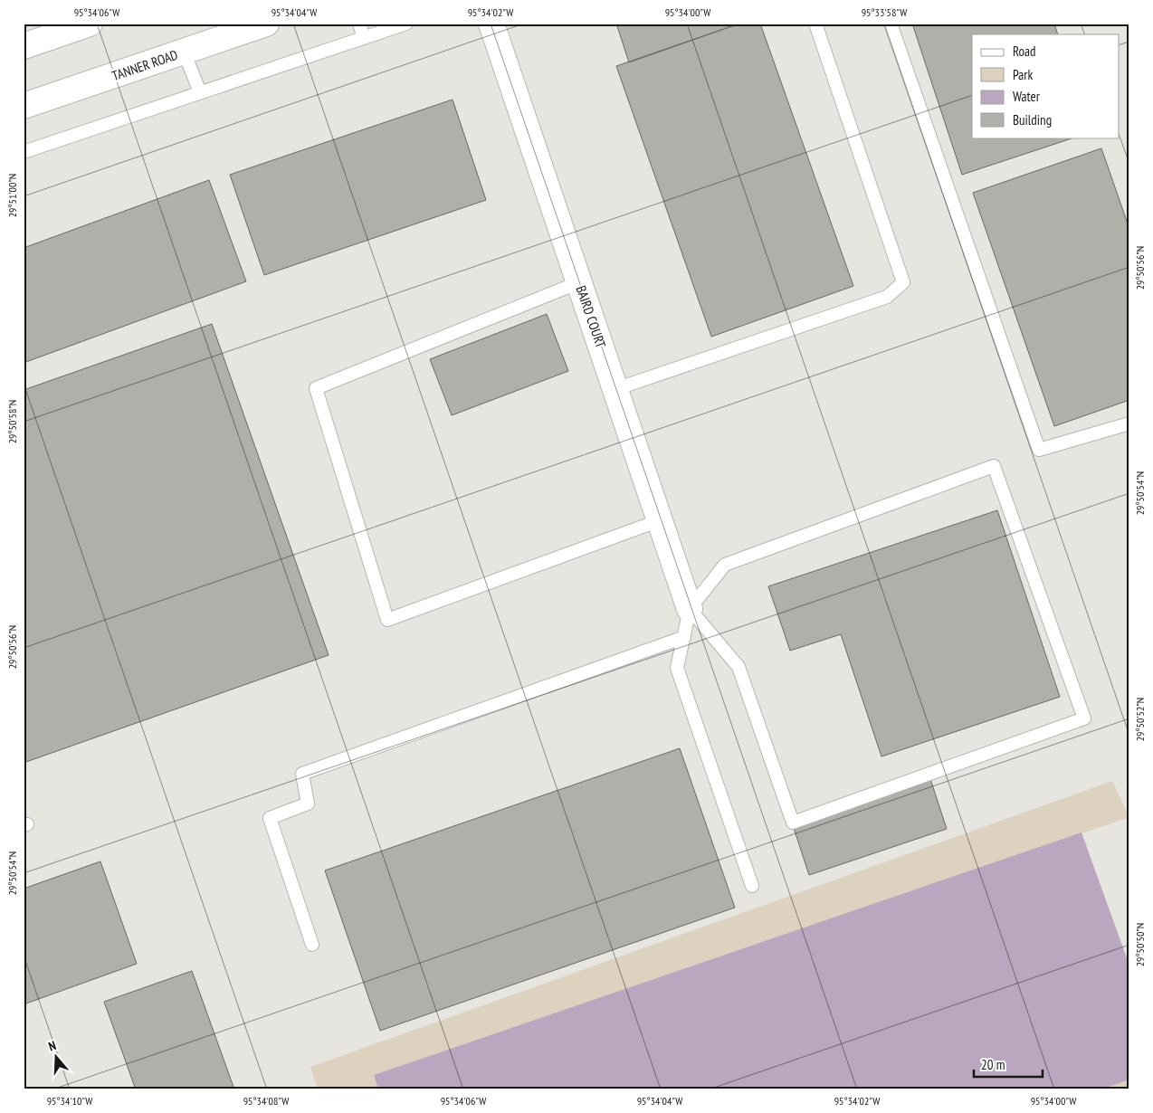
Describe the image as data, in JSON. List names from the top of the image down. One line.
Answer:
{"streets":{"street":["TANNER ROAD","BAIRD COURT"]},"legend":["Road","Park","Water","Building"],"scale_bar":"20 m","north":"top","coordinates":["95°34'06\"W","95°34'04\"W","95°34'02\"W","95°34'00\"W","95°33'58\"W","29°51'00\"N","29°50'56\"N","29°50'58\"N","29°50'54\"N","29°50'52\"N","29°50'50\"N","95°34'10\"W","95°34'08\"W"]}
